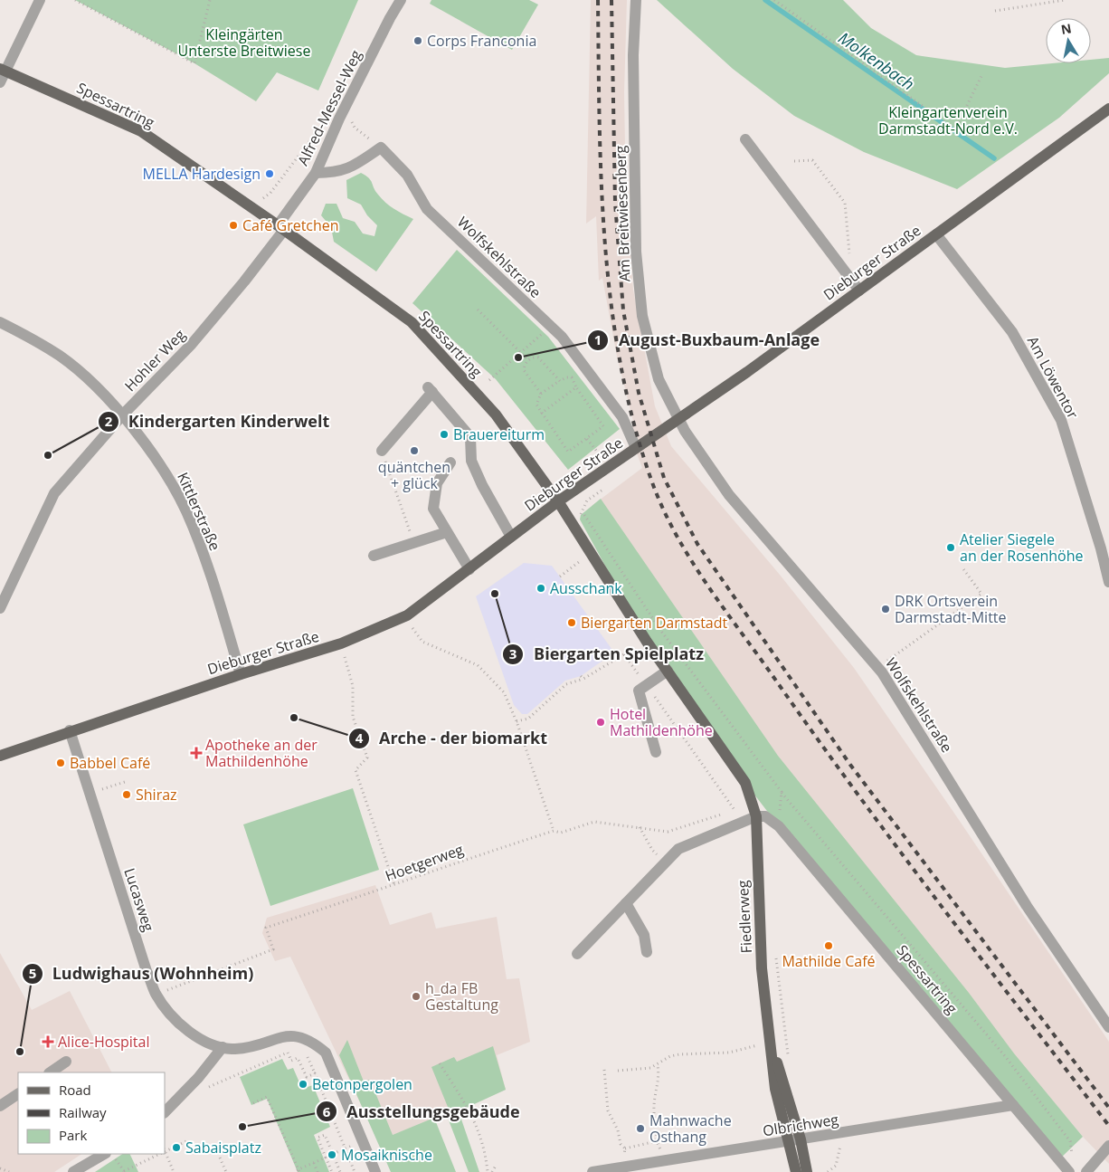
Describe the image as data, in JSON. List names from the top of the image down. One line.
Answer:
{"streets":{"main road":["Spessartring","Dieburger Straße","Fiedlerweg"],"street":["Alfred-Messel-Weg","Am Breitwiesenberg","Wolfskehlstraße","Hohler Weg","Am Löwentor","Kittlerstraße","Lucasweg","Olbrichweg"],"path":["Hoetgerweg"]},"crossings":[["Spessartring","Alfred-Messel-Weg"],["Spessartring","Dieburger Straße"],["Spessartring","Hohler Weg"],["Spessartring","Hoetgerweg"],["Spessartring","Fiedlerweg"],["Spessartring","Olbrichweg"],["Alfred-Messel-Weg","Hohler Weg"],["Am Breitwiesenberg","Wolfskehlstraße"],["Am Breitwiesenberg","Dieburger Straße"],["Wolfskehlstraße","Dieburger Straße"],["Dieburger Straße","Am Löwentor"],["Dieburger Straße","Kittlerstraße"],["Dieburger Straße","Lucasweg"],["Hohler Weg","Kittlerstraße"],["Hoetgerweg","Lucasweg"],["Hoetgerweg","Fiedlerweg"],["Fiedlerweg","Olbrichweg"]],"water":["Molkenbach"],"parks":["Kleingärten Unterste Breitwiese","Kleingartenverein Darmstadt-Nord e.V."],"places":{"other":["Corps Franconia","MELLA Hardesign","Café Gretchen","August-Buxbaum-Anlage","Brauereiturm","quäntchen + glück","Kindergarten Kinderwelt","Atelier Siegele an der Rosenhöhe","Ausschank","Biergarten Spielplatz","DRK Ortsverein Darmstadt-Mitte","Biergarten Darmstadt","Arche - der biomarkt","Hotel Mathildenhöhe","Babbel Café","Shiraz","Mathilde Café","h_da FB Gestaltung","Ludwighaus (Wohnheim)","Betonpergolen","Ausstellungsgebäude","Mahnwache Osthang","Sabaisplatz","Mosaiknische"],"health":["Apotheke an der Mathildenhöhe","Alice-Hospital"]},"legend":["Road","Railway","Park"],"north":"top"}
